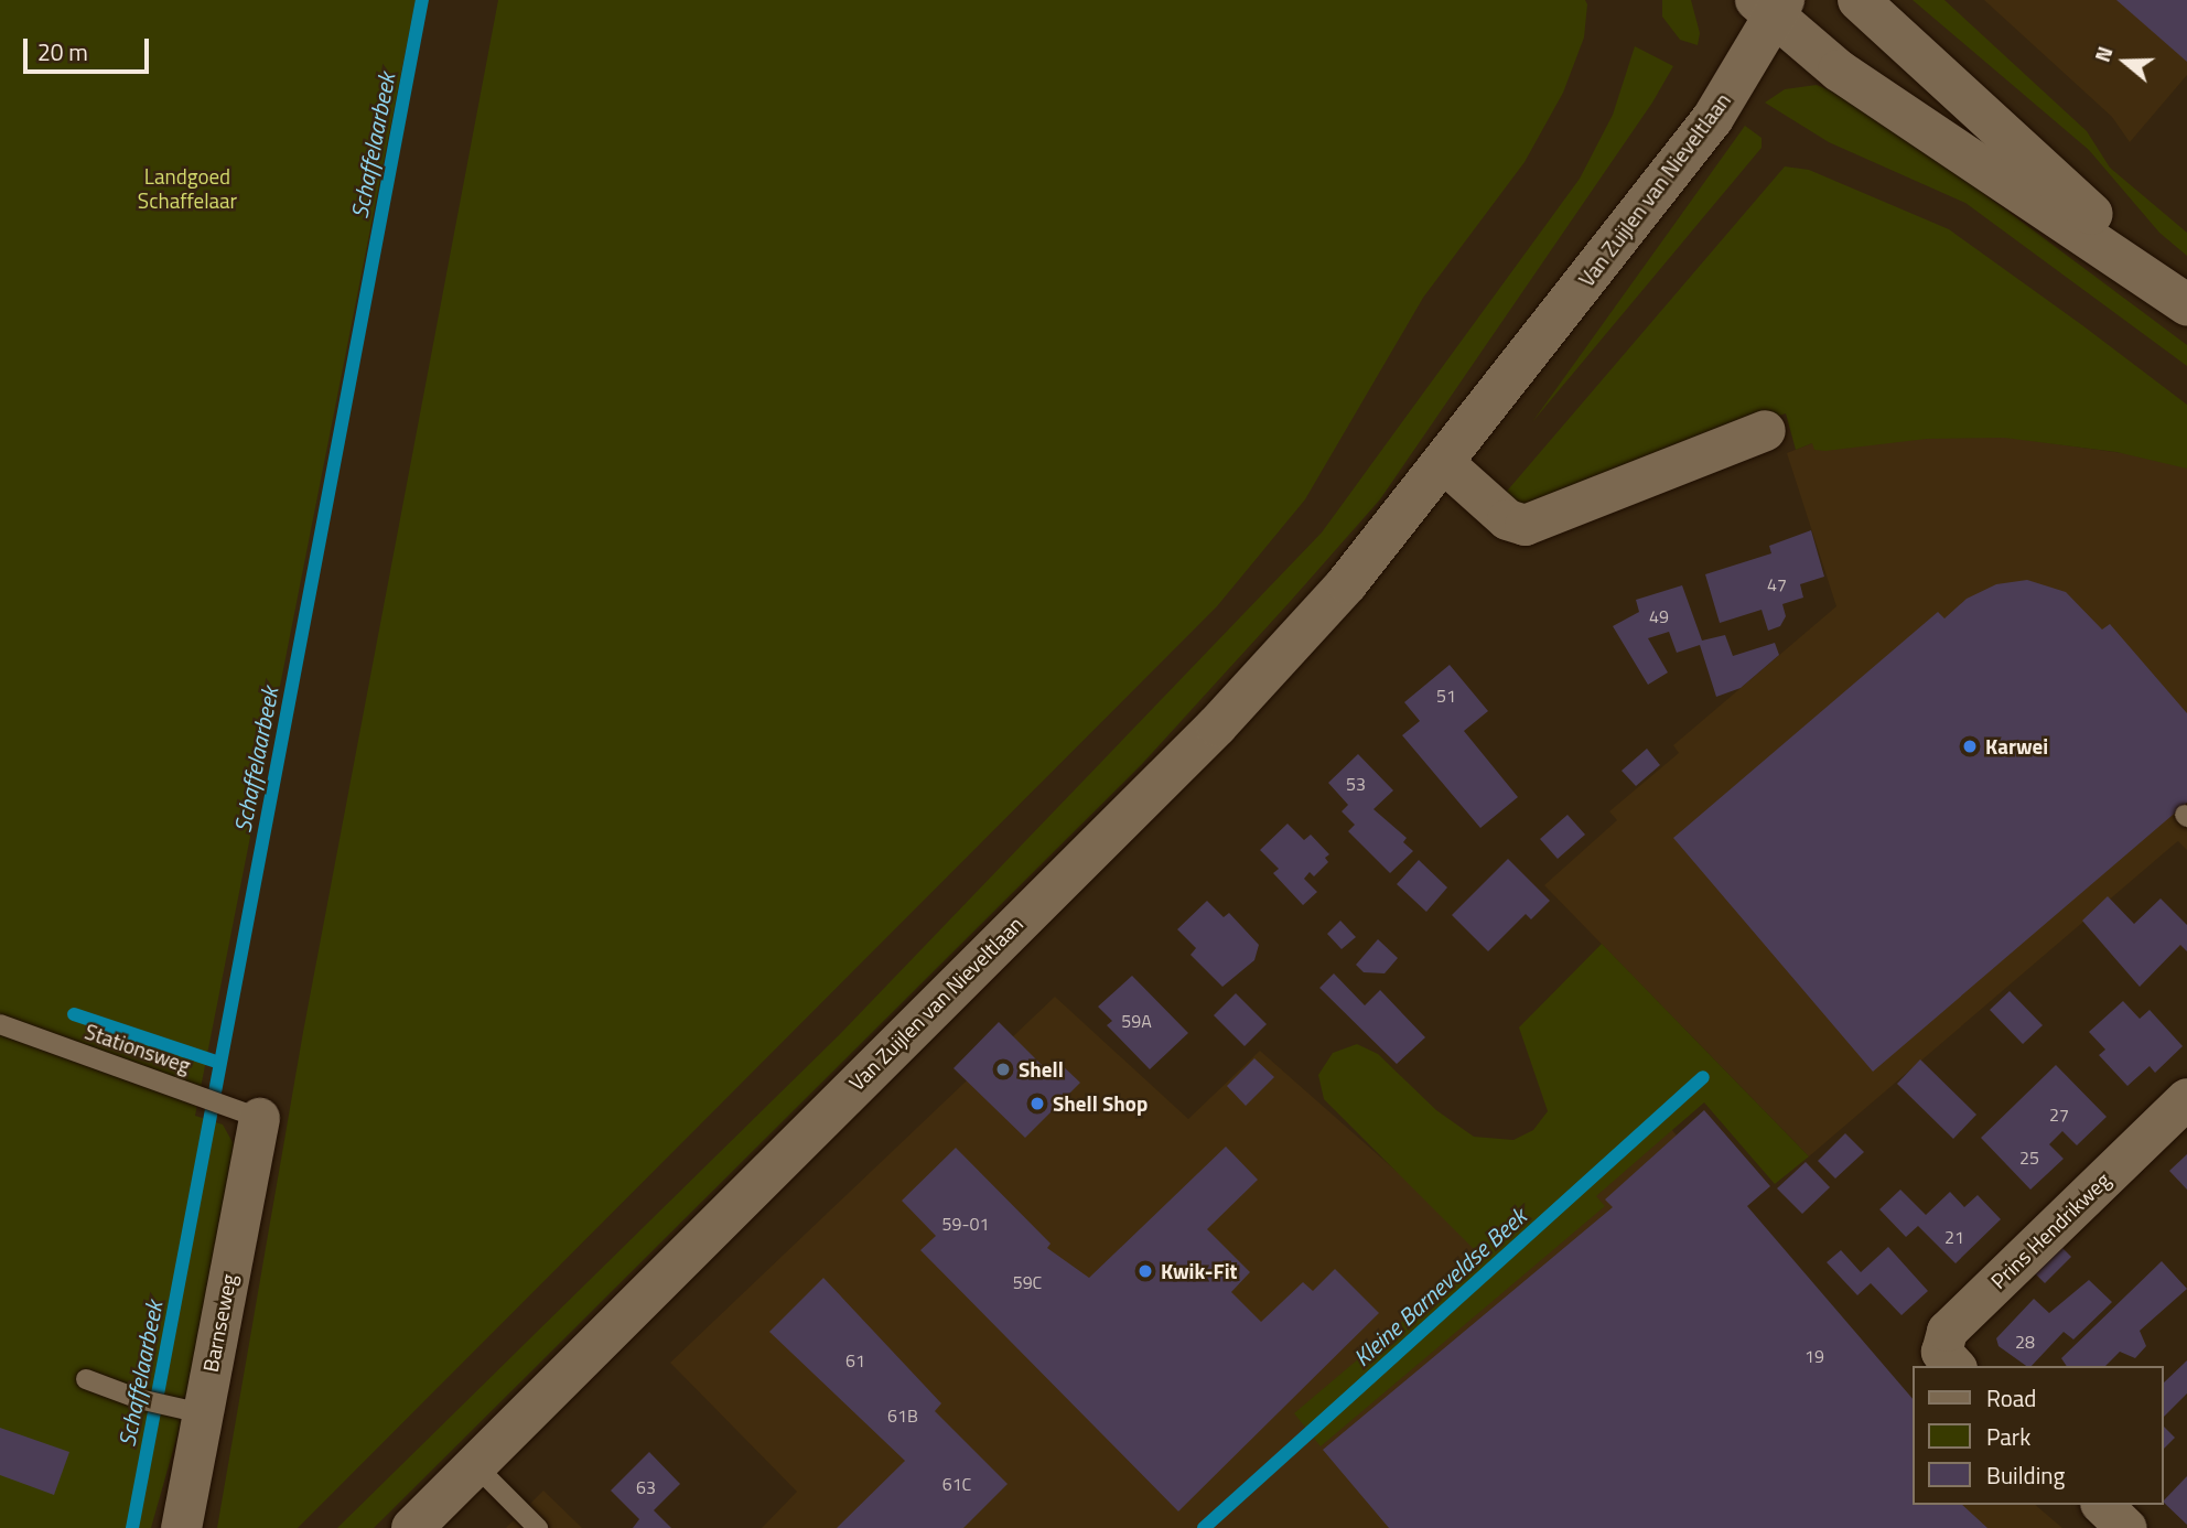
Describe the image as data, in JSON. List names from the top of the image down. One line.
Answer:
{"streets":{"main road":["Van Zuijlen van Nieveltlaan"],"street":["Prins Hendrikweg","Barnseweg"],"lane":["Stationsweg"]},"crossings":[["Stationsweg","Barnseweg"]],"water":["Schaffelaarbeek","Kleine Barneveldse Beek"],"parks":["Landgoed Schaffelaar"],"places":["Karwei","Shell","Shell Shop","Kwik-Fit"],"house_numbers":["47","49","51","53","59A","27","25","59-01","21","59C","28","19","61","61B","61C","63"],"legend":["Road","Park","Building"],"scale_bar":"20 m","north":"left"}
